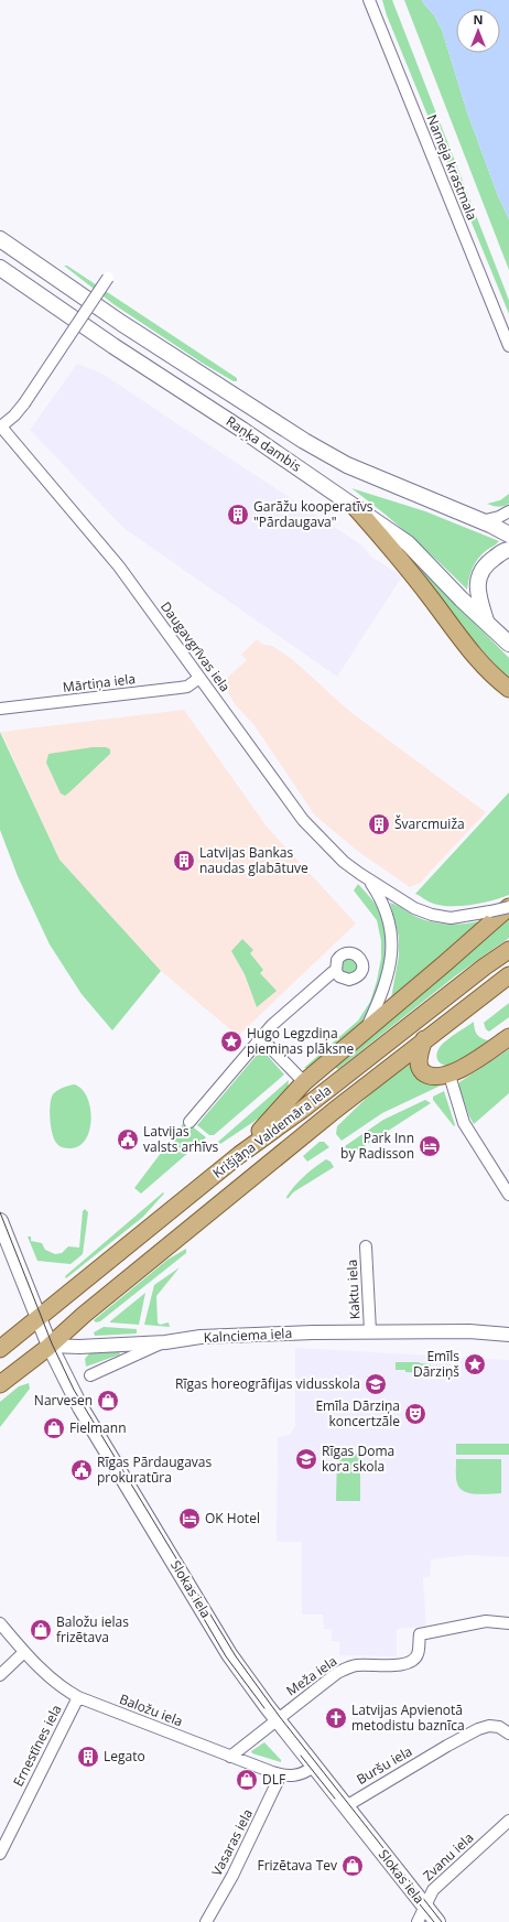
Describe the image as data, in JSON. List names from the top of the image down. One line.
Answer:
{"streets":{"main road":["Raņķa dambis","Krišjāņa Valdemāra iela","Slokas iela"],"street":["Nameja krastmala","Daugavgrīvas iela","Mārtiņa iela","Kaktu iela","Kalnciema iela","Meža iela","Baložu iela","Ernestīnes iela","Buršu iela","Vasaras iela","Zvanu iela"]},"crossings":[["Daugavgrīvas iela","Mārtiņa iela"],["Krišjāņa Valdemāra iela","Kalnciema iela"],["Krišjāņa Valdemāra iela","Slokas iela"],["Kaktu iela","Kalnciema iela"],["Kalnciema iela","Slokas iela"],["Slokas iela","Meža iela"],["Slokas iela","Baložu iela"],["Slokas iela","Buršu iela"],["Slokas iela","Zvanu iela"],["Meža iela","Baložu iela"],["Baložu iela","Ernestīnes iela"],["Baložu iela","Vasaras iela"]],"places":{"building":["Garāžu kooperatīvs \"Pārdaugava\"","Švarcmuiža","Latvijas Bankas naudas glabātuve","Legato"],"place":["Hugo Legzdiņa piemiņas plāksne","Emīls Dārziņš"],"public building":["Latvijas valsts arhīvs","Rīgas Pārdaugavas prokuratūra"],"hotel":["Park Inn by Radisson","OK Hotel"],"school or university":["Rīgas horeogrāfijas vidusskola","Rīgas Doma kora skola"],"shop":["Narvesen","Fielmann","Baložu ielas frizētava","DLF","Frizētava Tev"],"theatre":["Emīla Dārziņa koncertzāle"],"church":["Latvijas Apvienotā metodistu baznīca"]},"north":"top"}
